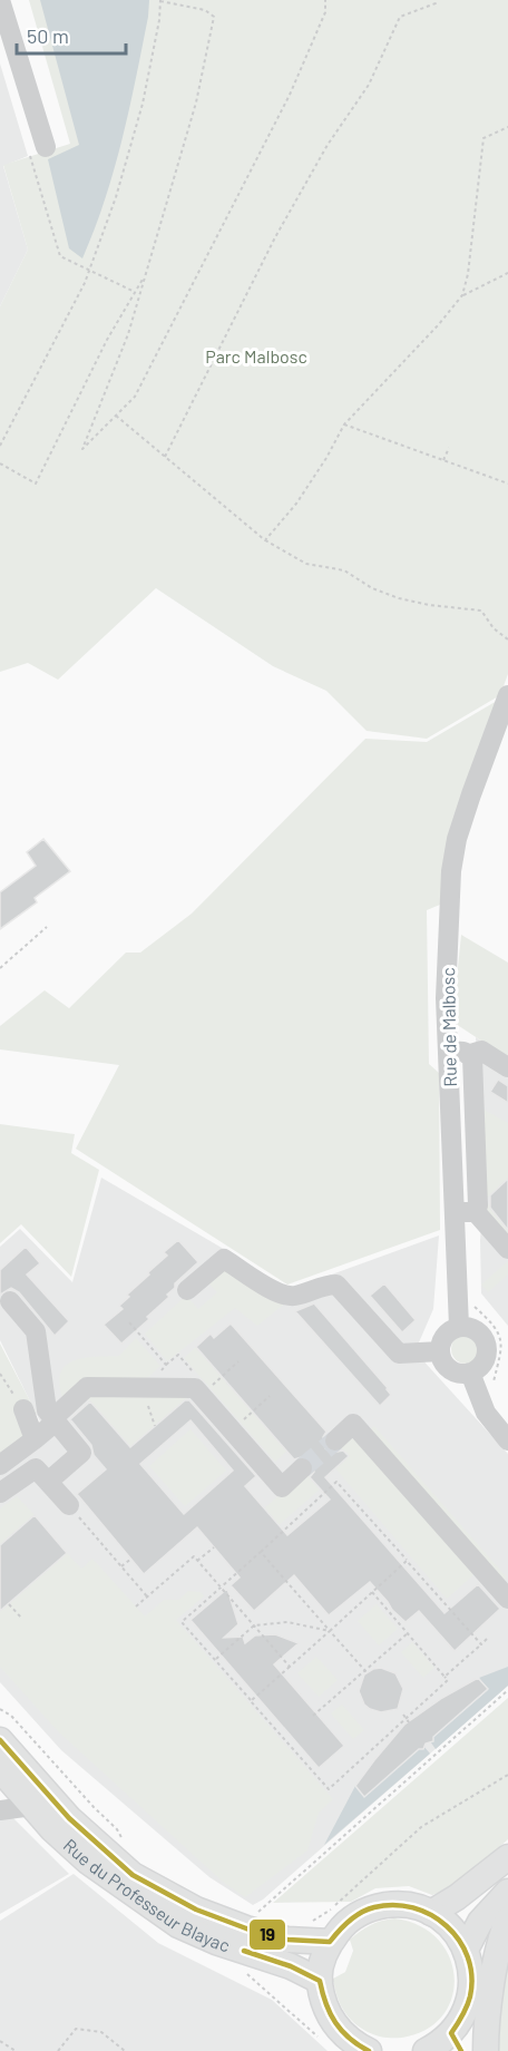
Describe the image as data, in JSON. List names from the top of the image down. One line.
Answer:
{"streets":{"main road":["Rue du Professeur Blayac"],"street":["Rue de Malbosc"]},"parks":["Parc Malbosc"],"lines":["transit line 19"],"scale_bar":"50 m"}
